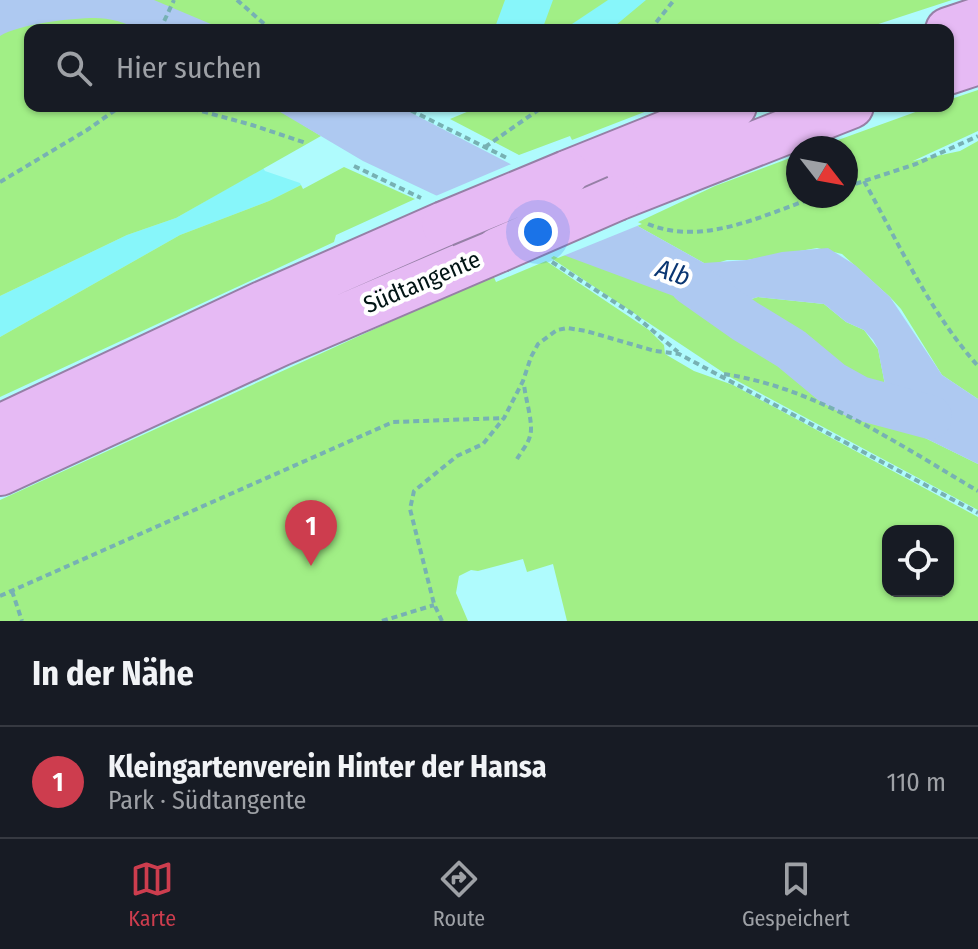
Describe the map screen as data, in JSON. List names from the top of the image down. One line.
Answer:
{"streets":{"highway":["Südtangente"]},"water":["Alb"],"north":"bottom right","page":{"search":"Hier suchen","pins":"1","heading":"In der Nähe","list":[{"mark":"1","name":"Kleingartenverein Hinter der Hansa","note":"Park · Südtangente","value":"110 m"}],"nav":["Karte","Route","Gespeichert"]}}
